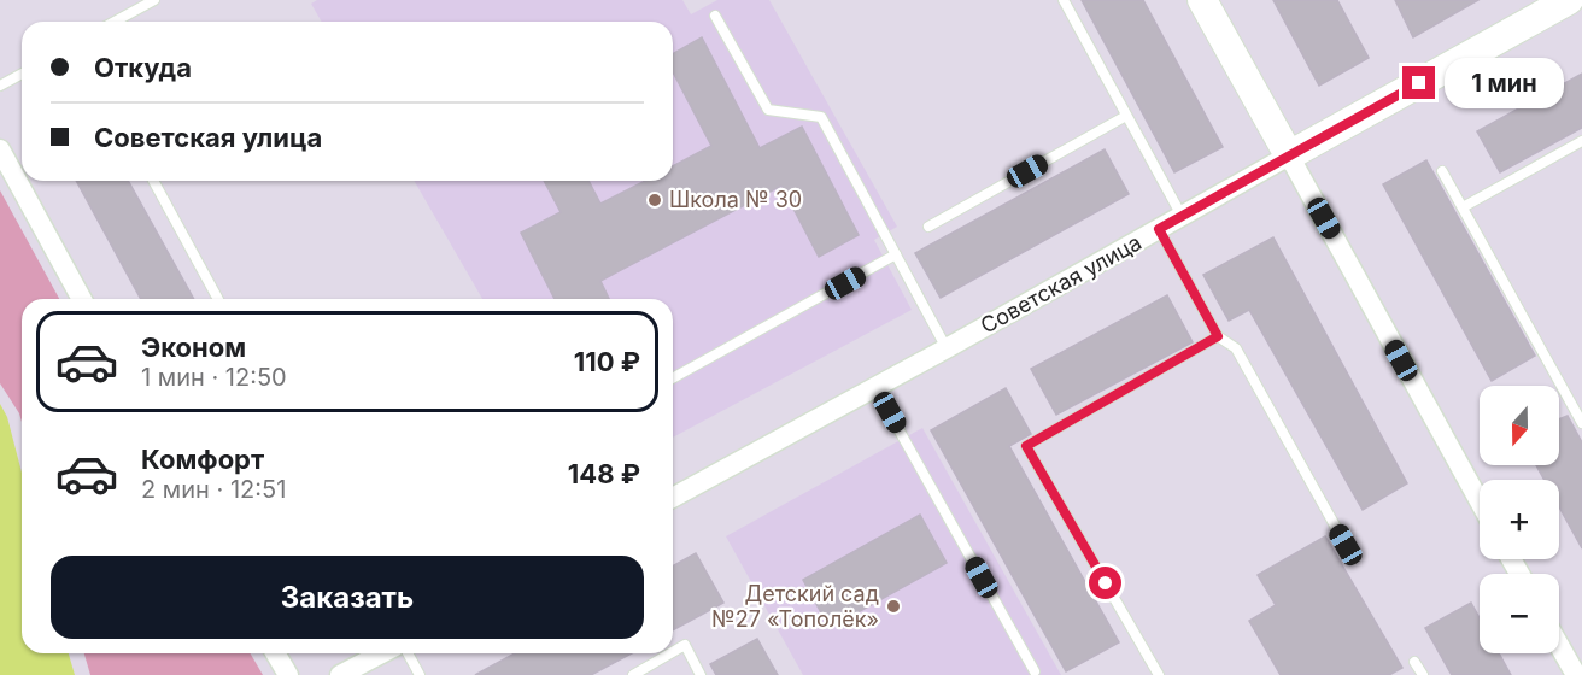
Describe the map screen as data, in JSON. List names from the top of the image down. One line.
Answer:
{"streets":{"street":["Советская улица"]},"places":["Школа № 30","Детский сад №27 «Тополёк»"],"north":"bottom","page":{"banner":["Откуда","Советская улица"],"bubble":"1 мин","list":[{"name":"Эконом","note":"1 мин · 12:50","value":"110 ₽"},{"name":"Комфорт","note":"2 мин · 12:51","value":"148 ₽"}],"map_buttons":["+","−"],"buttons":"Заказать"}}
